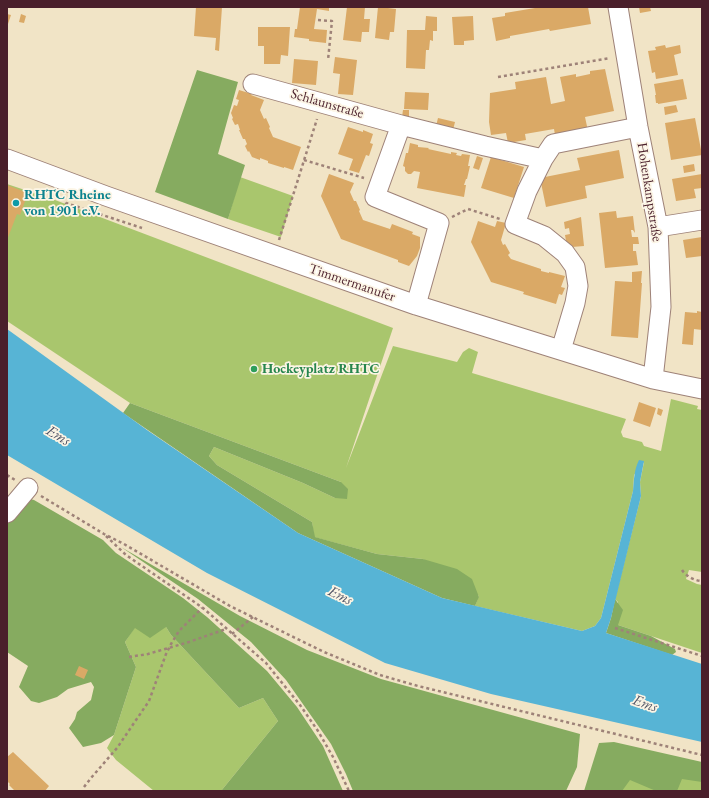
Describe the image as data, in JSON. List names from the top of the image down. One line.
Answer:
{"streets":{"street":["Schlaunstraße","Hohenkampstraße","Timmermanufer"]},"crossings":[["Hohenkampstraße","Timmermanufer"]],"water":["Ems"],"places":["RHTC Rheine von 1901 e.V.","Hockeyplatz RHTC"]}
